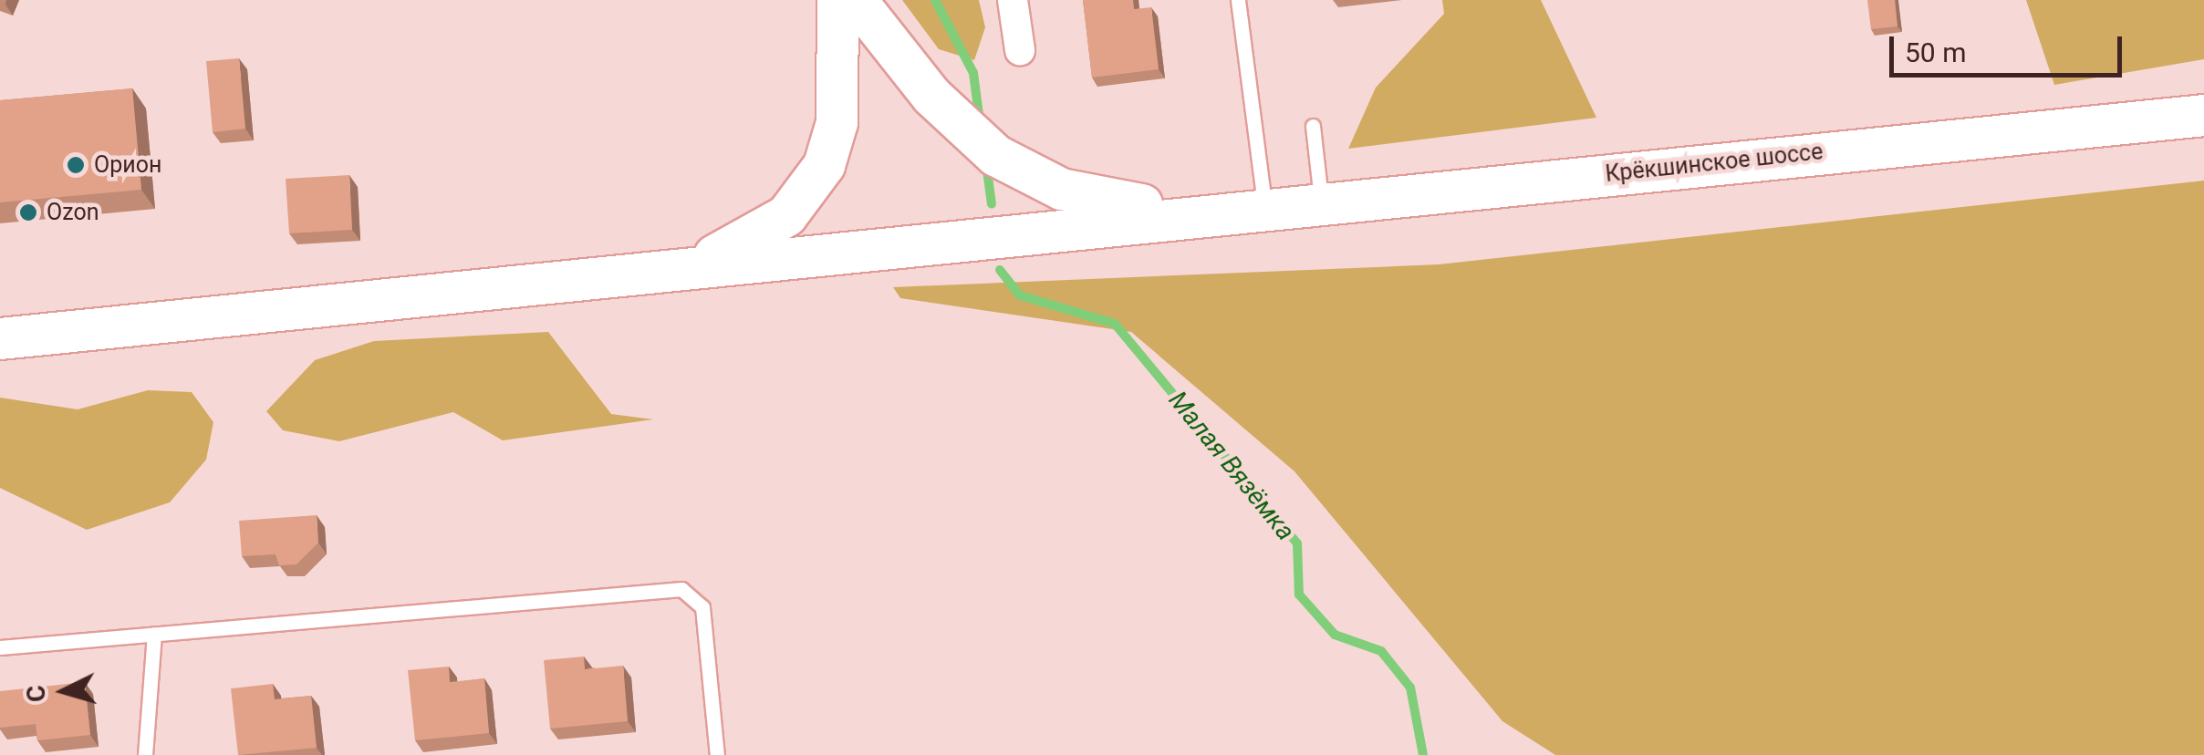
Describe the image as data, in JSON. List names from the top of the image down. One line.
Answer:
{"streets":{"street":["Крёкшинское шоссе"]},"water":["Малая Вязёмка"],"places":["Орион","Ozon"],"scale_bar":"50 m","north":"left"}
